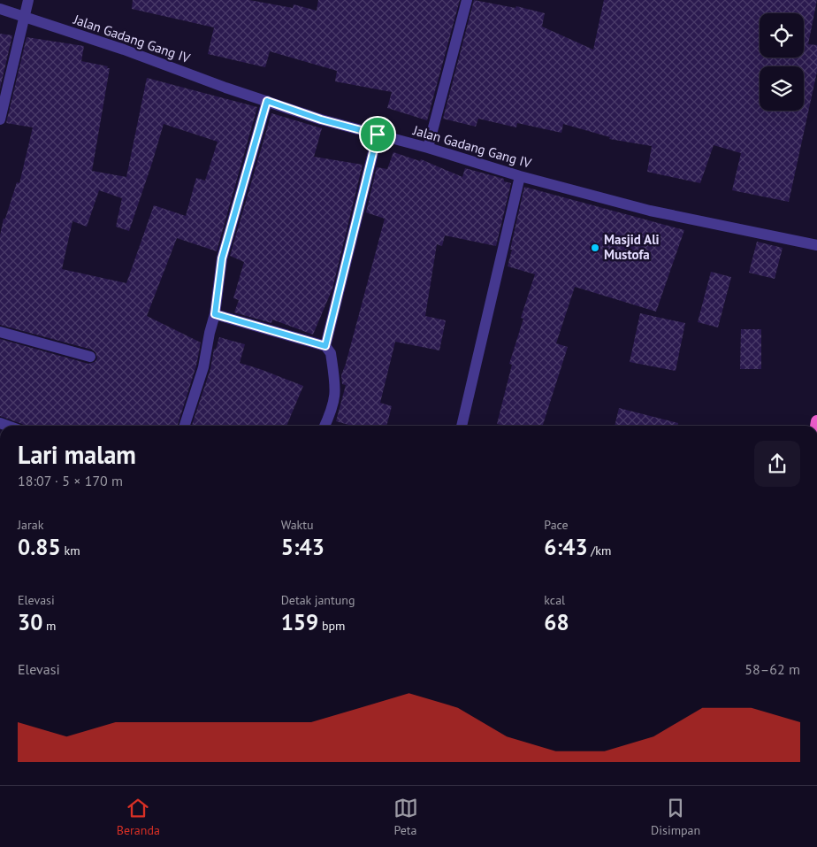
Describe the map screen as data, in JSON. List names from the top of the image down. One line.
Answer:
{"streets":{"street":["Jalan Gadang Gang IV"]},"places":["Masjid Ali Mustofa"],"page":{"heading":["Lari malam","18:07 · 5 × 170 m"],"stats":[["Jarak","0.85 km"],["Waktu","5:43"],["Pace","6:43 /km"],["Elevasi","30 m"],["Detak jantung","159 bpm"],["kcal","68"]],"chart":["Elevasi","58–62 m"],"tabs":["Beranda","Peta","Disimpan"]}}
